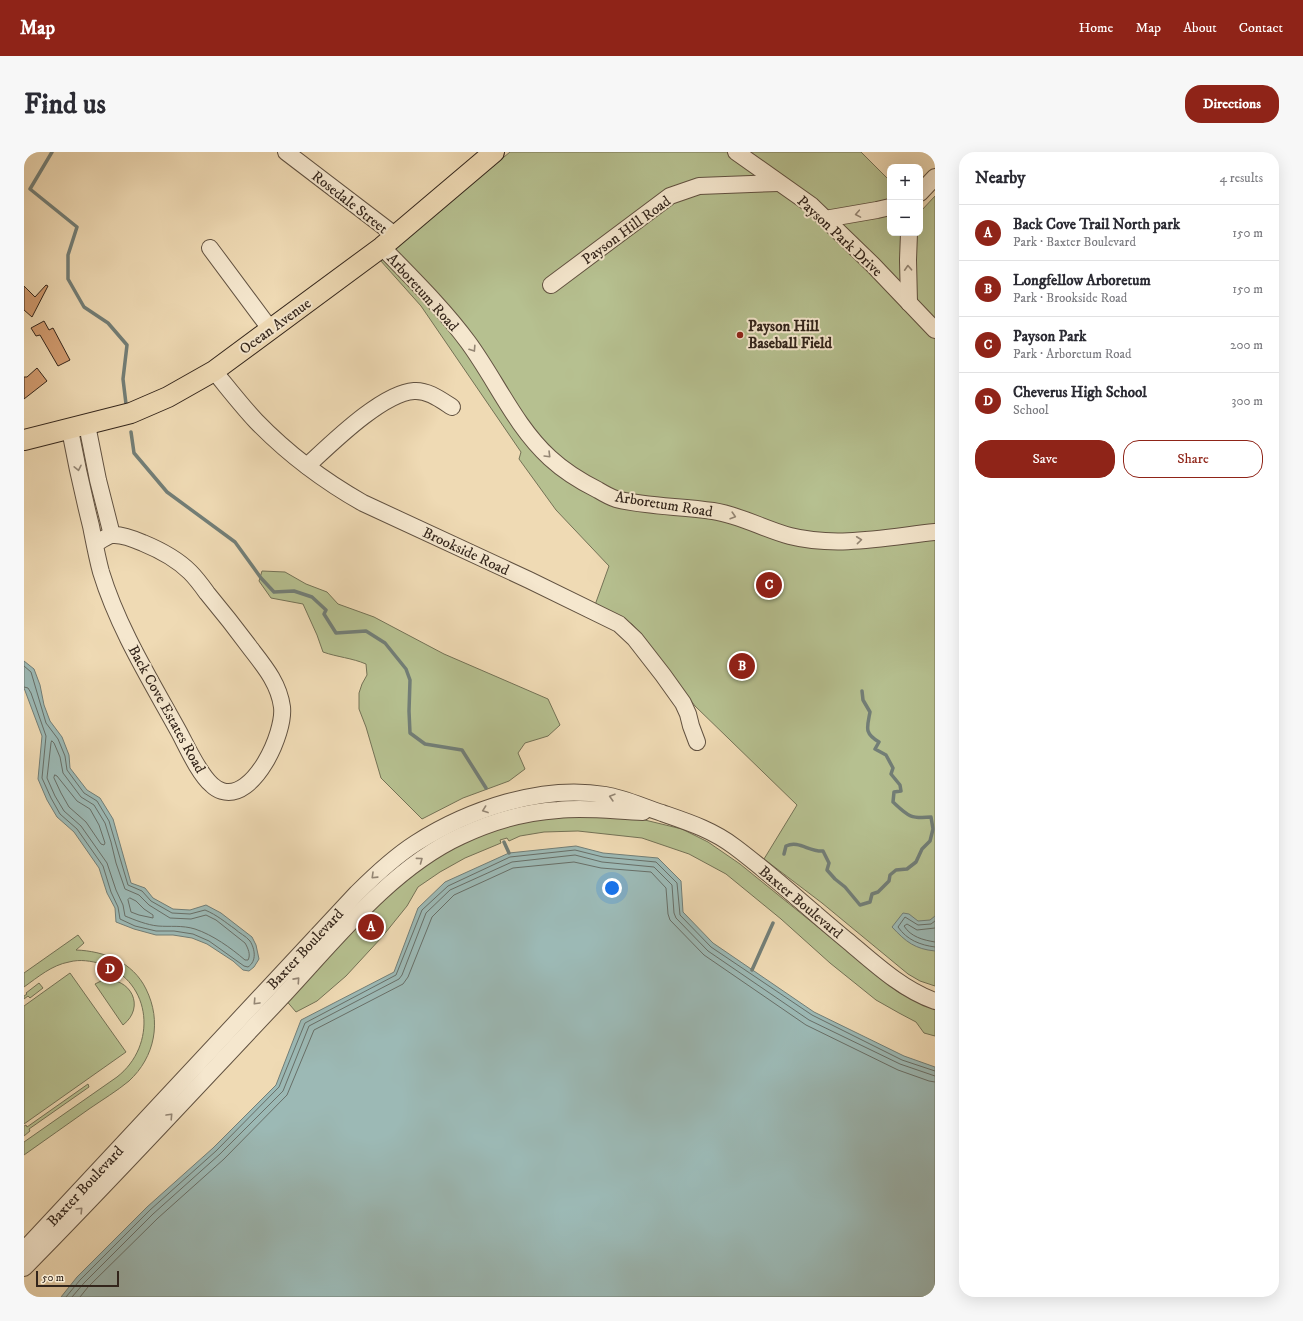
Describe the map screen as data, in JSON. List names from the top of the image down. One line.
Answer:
{"streets":{"main road":["Ocean Avenue"],"street":["Rosedale Street","Payson Hill Road","Payson Park Drive","Arboretum Road","Brookside Road","Back Cove Estates Road","Baxter Boulevard"]},"crossings":[["Rosedale Street","Arboretum Road"],["Rosedale Street","Ocean Avenue"],["Payson Hill Road","Payson Park Drive"],["Arboretum Road","Ocean Avenue"],["Ocean Avenue","Brookside Road"],["Ocean Avenue","Back Cove Estates Road"]],"one_way":["Arboretum Road"],"places":["Payson Hill Baseball Field"],"scale_bar":"50 m","page":{"header":"Map","nav":["Home","Map","About","Contact"],"buttons":["Directions",["Save","Share"]],"title":"Find us","heading":["Nearby","4 results"],"map_buttons":["+","−"],"list":[{"mark":"A","name":"Back Cove Trail North park","note":"Park · Baxter Boulevard","value":"150 m"},{"mark":"B","name":"Longfellow Arboretum","note":"Park · Brookside Road","value":"150 m"},{"mark":"C","name":"Payson Park","note":"Park · Arboretum Road","value":"200 m"},{"mark":"D","name":"Cheverus High School","note":"School","value":"300 m"}],"pins":["C","B","A","D"],"scale":"50 m"}}
